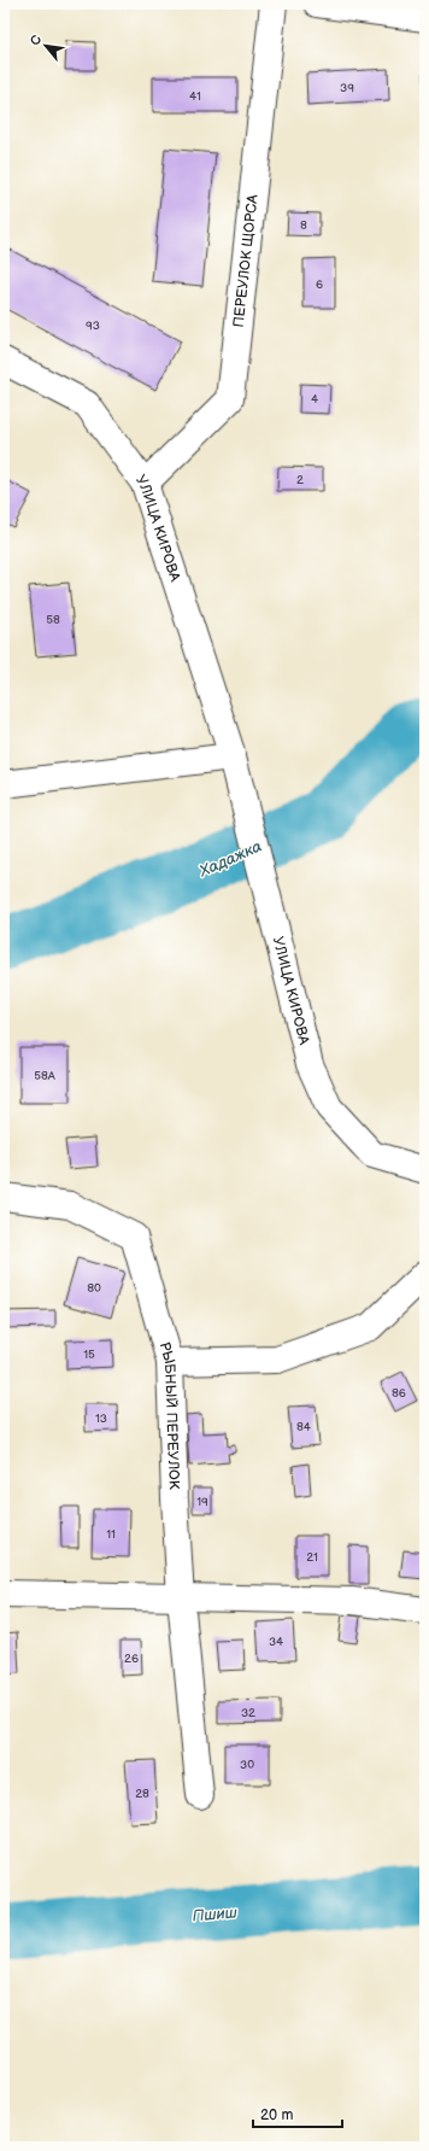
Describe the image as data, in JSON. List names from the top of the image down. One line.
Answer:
{"streets":{"street":["ПЕРЕУЛОК ЩОРСА","УЛИЦА КИРОВА","РЫБНЫЙ ПЕРЕУЛОК"]},"crossings":[["ПЕРЕУЛОК ЩОРСА","УЛИЦА КИРОВА"]],"water":["Хадажка","Пшиш"],"house_numbers":["39","41","8","6","93","4","2","58","58А","80","15","86","13","84","19","11","21","34","26","32","30","28"],"scale_bar":"20 m","north":"top left"}
